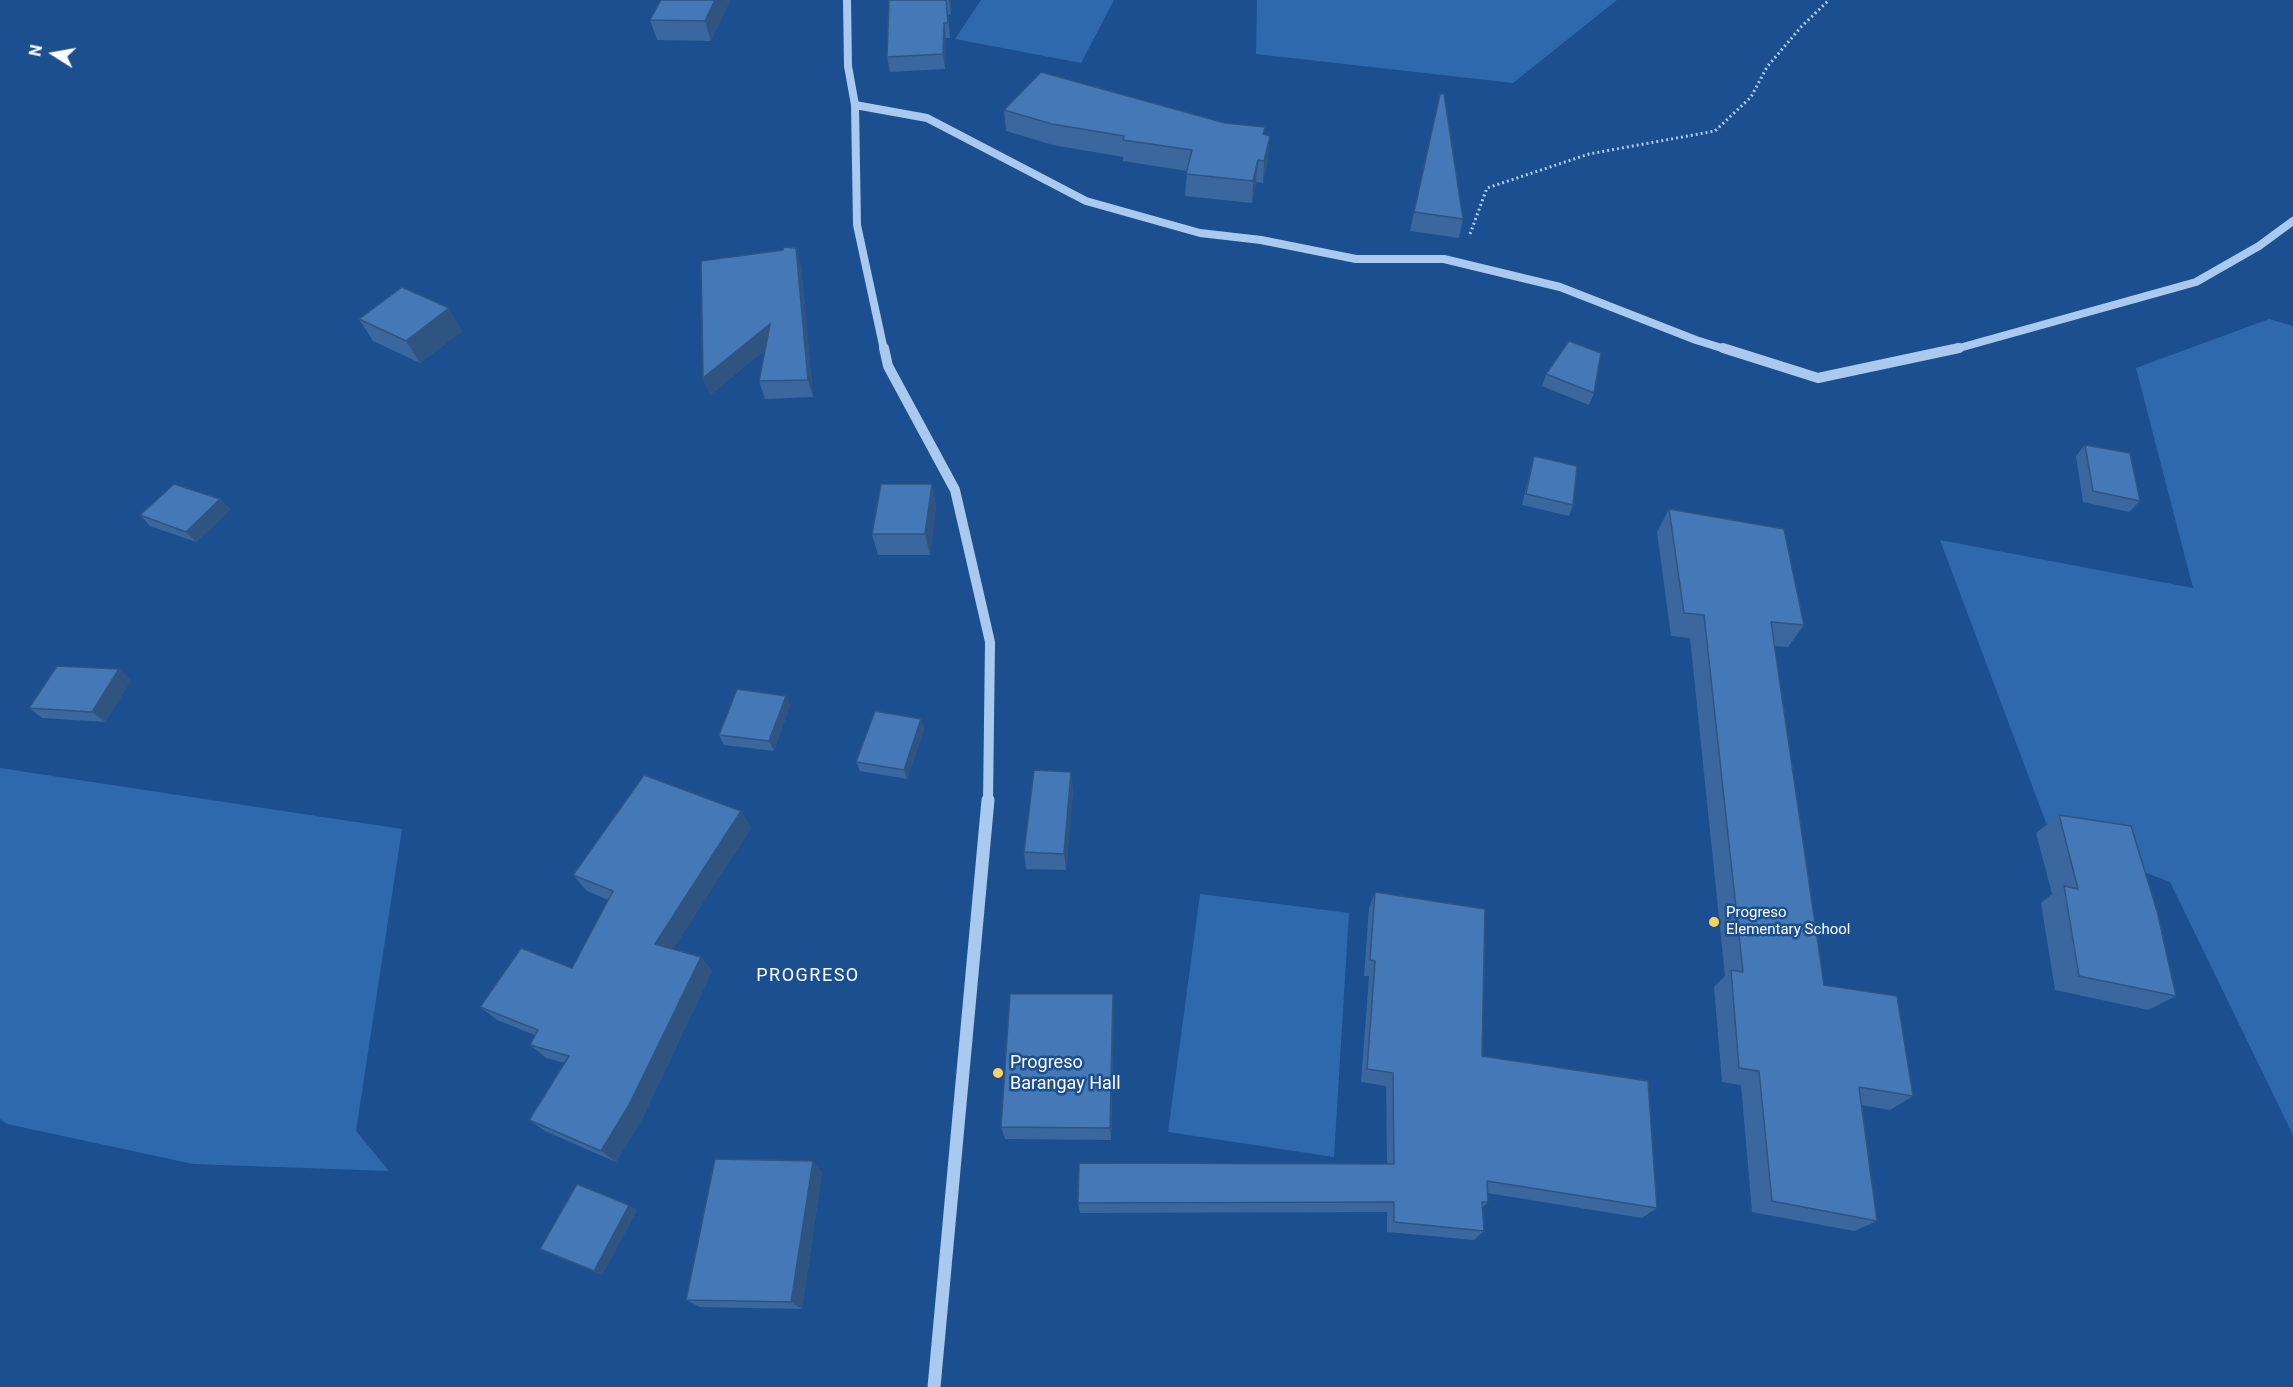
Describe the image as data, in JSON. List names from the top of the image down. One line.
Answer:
{"districts":["PROGRESO"],"places":["Progreso Elementary School","Progreso Barangay Hall"],"north":"left"}
